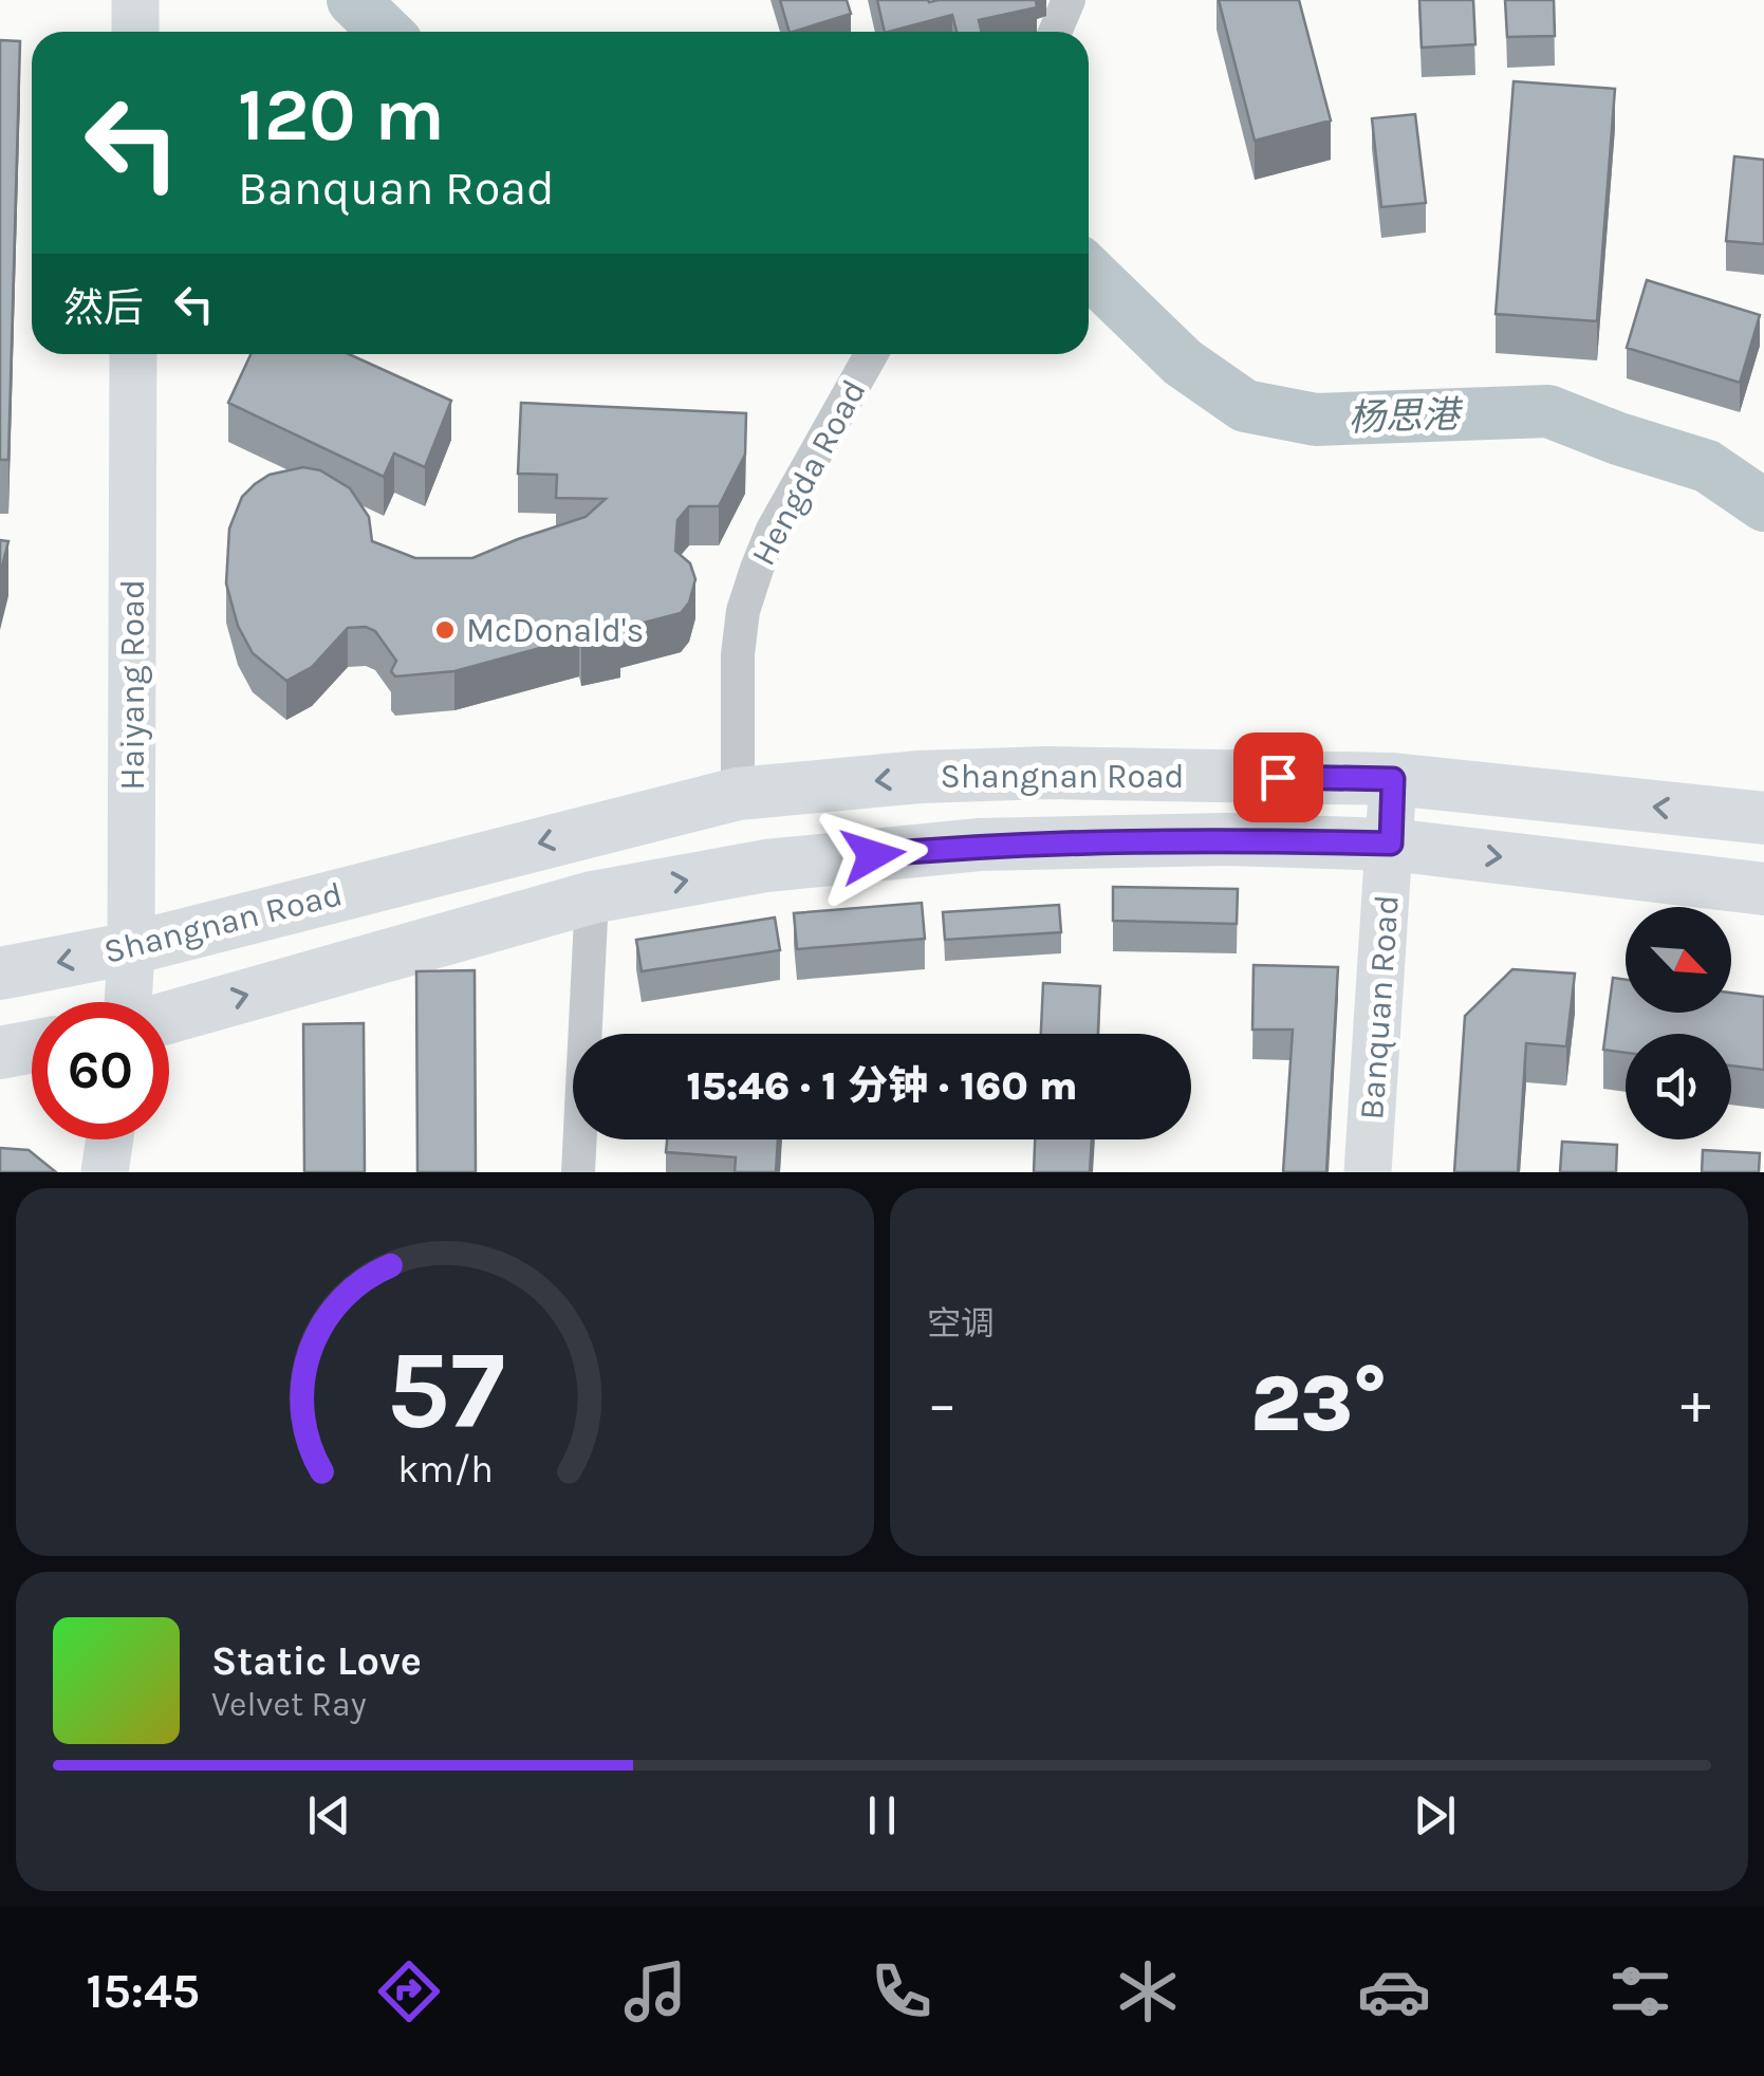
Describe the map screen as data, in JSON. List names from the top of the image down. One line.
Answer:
{"streets":{"main road":["Shangnan Road"],"street":["Hengda Road","Haiyang Road","Banquan Road"]},"crossings":[["Hengda Road","Shangnan Road"],["Haiyang Road","Shangnan Road"],["Shangnan Road","Banquan Road"]],"water":["杨思港"],"places":["McDonald's"],"north":"bottom right","page":{"turn":["120 m","Banquan Road"],"then":"然后","limit":"60","trip":"15:46 · 1 分钟 · 160 m","tile":"空调","heat":["−","23°","+"],"song":["Static Love","Velvet Ray"],"tabs":"15:45","gauge":["57","km/h"]}}
